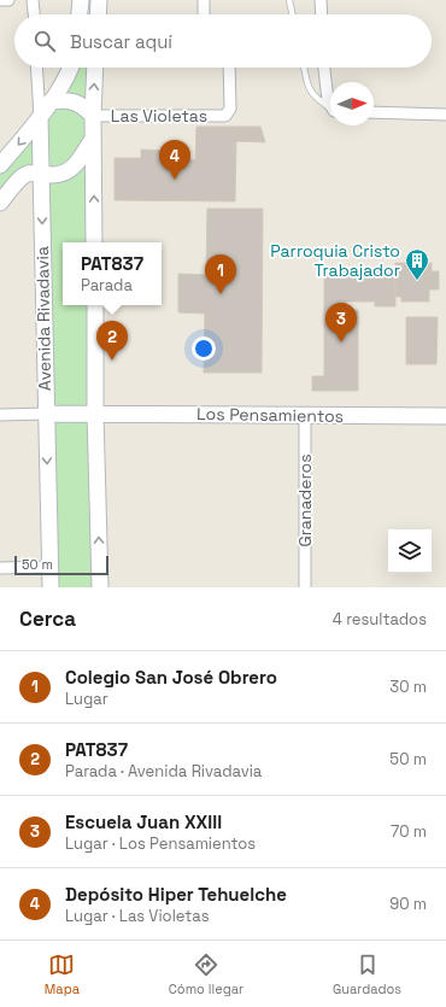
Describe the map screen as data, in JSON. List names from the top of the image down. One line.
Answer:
{"streets":{"main road":["Avenida Rivadavia","Los Pensamientos"],"street":["Las Violetas","Granaderos"]},"crossings":[["Las Violetas","Avenida Rivadavia"],["Avenida Rivadavia","Los Pensamientos"],["Los Pensamientos","Granaderos"]],"places":{"building":["Parroquia Cristo Trabajador"]},"scale_bar":"50 m","north":"right","page":{"search":"Buscar aquí","pins":["4","1","3","2"],"popup":["PAT837","Parada"],"scale":"50 m","heading":["Cerca","4 resultados"],"list":[{"mark":"1","name":"Colegio San José Obrero","note":"Lugar","value":"30 m"},{"mark":"2","name":"PAT837","note":"Parada · Avenida Rivadavia","value":"50 m"},{"mark":"3","name":"Escuela Juan XXIII","note":"Lugar · Los Pensamientos","value":"70 m"},{"mark":"4","name":"Depósito Hiper Tehuelche","note":"Lugar · Las Violetas","value":"90 m"}],"nav":["Mapa","Cómo llegar","Guardados"]}}
